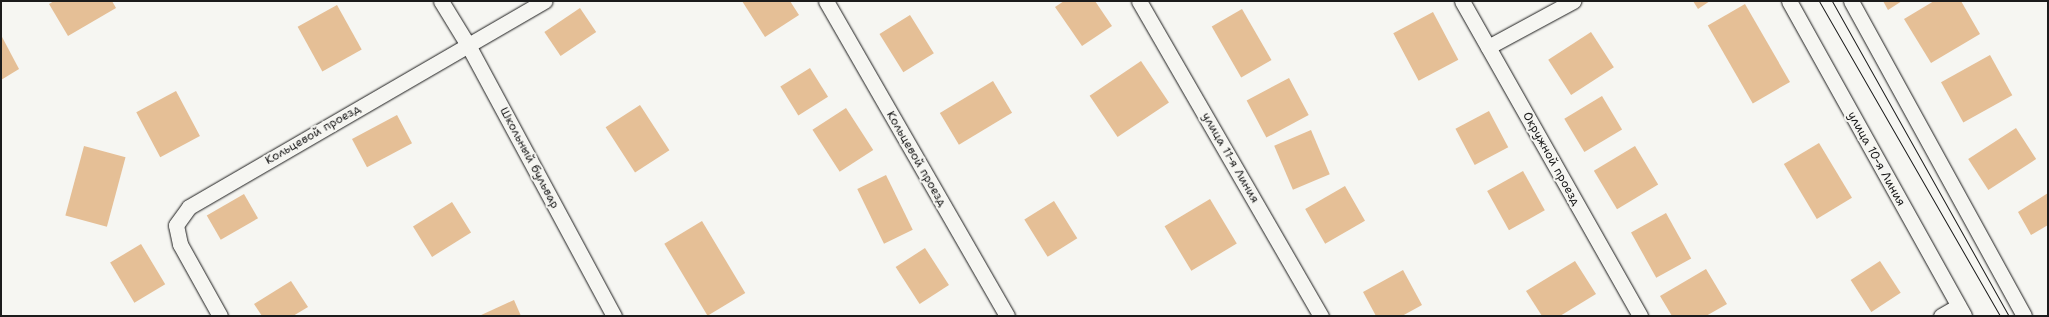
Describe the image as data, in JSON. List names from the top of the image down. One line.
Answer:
{"streets":{"lane":["Кольцевой проезд","Школьный бульвар","улица 11-я Линия","Окружной проезд","улица 10-я Линия"]},"crossings":[["Кольцевой проезд","Школьный бульвар"]]}
